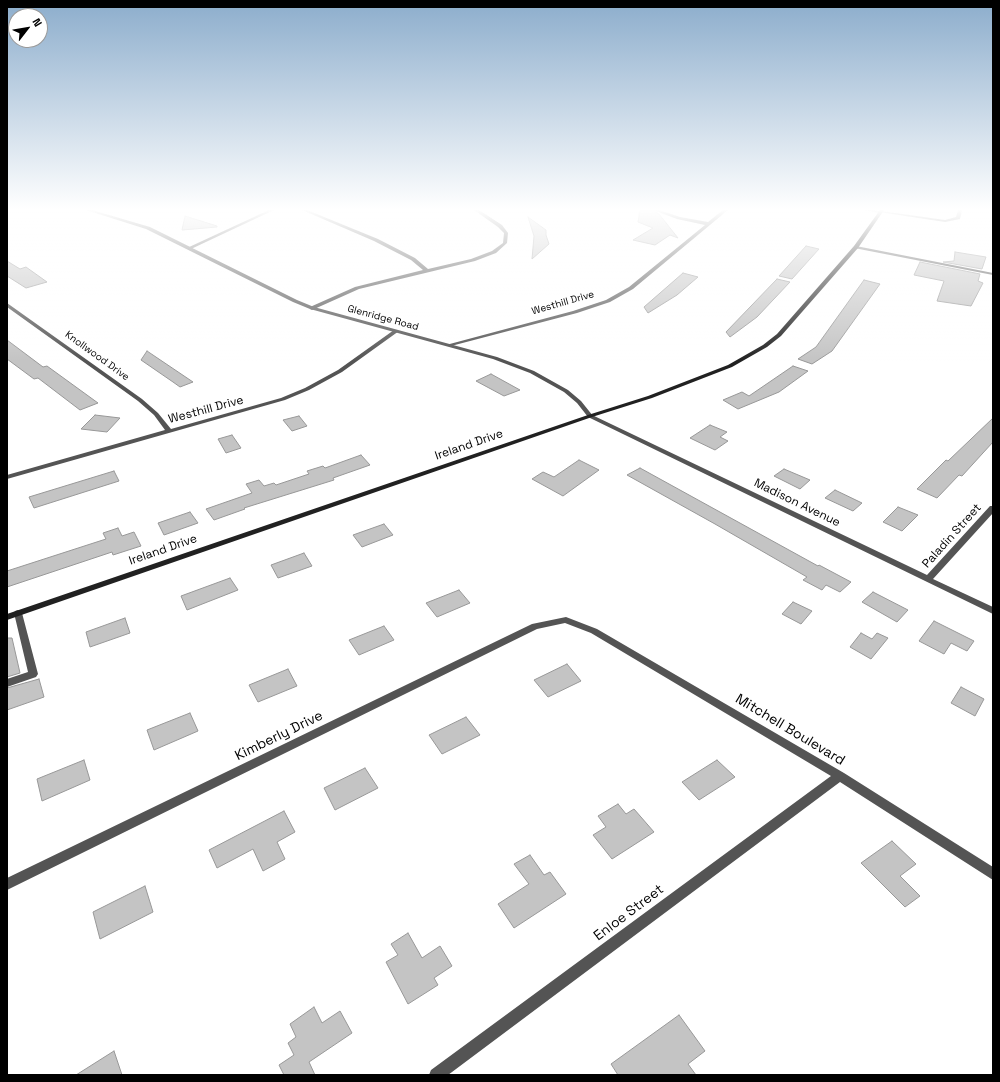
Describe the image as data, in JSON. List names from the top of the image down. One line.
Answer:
{"streets":{"main road":["Ireland Drive"],"street":["Westhill Drive","Glenridge Road","Knollwood Drive","Madison Avenue","Paladin Street","Mitchell Boulevard","Kimberly Drive","Enloe Street"]},"crossings":[["Westhill Drive","Glenridge Road"],["Westhill Drive","Knollwood Drive"],["Glenridge Road","Ireland Drive"],["Glenridge Road","Madison Avenue"],["Ireland Drive","Madison Avenue"],["Madison Avenue","Paladin Street"],["Mitchell Boulevard","Kimberly Drive"],["Mitchell Boulevard","Enloe Street"]],"north":"top right"}
